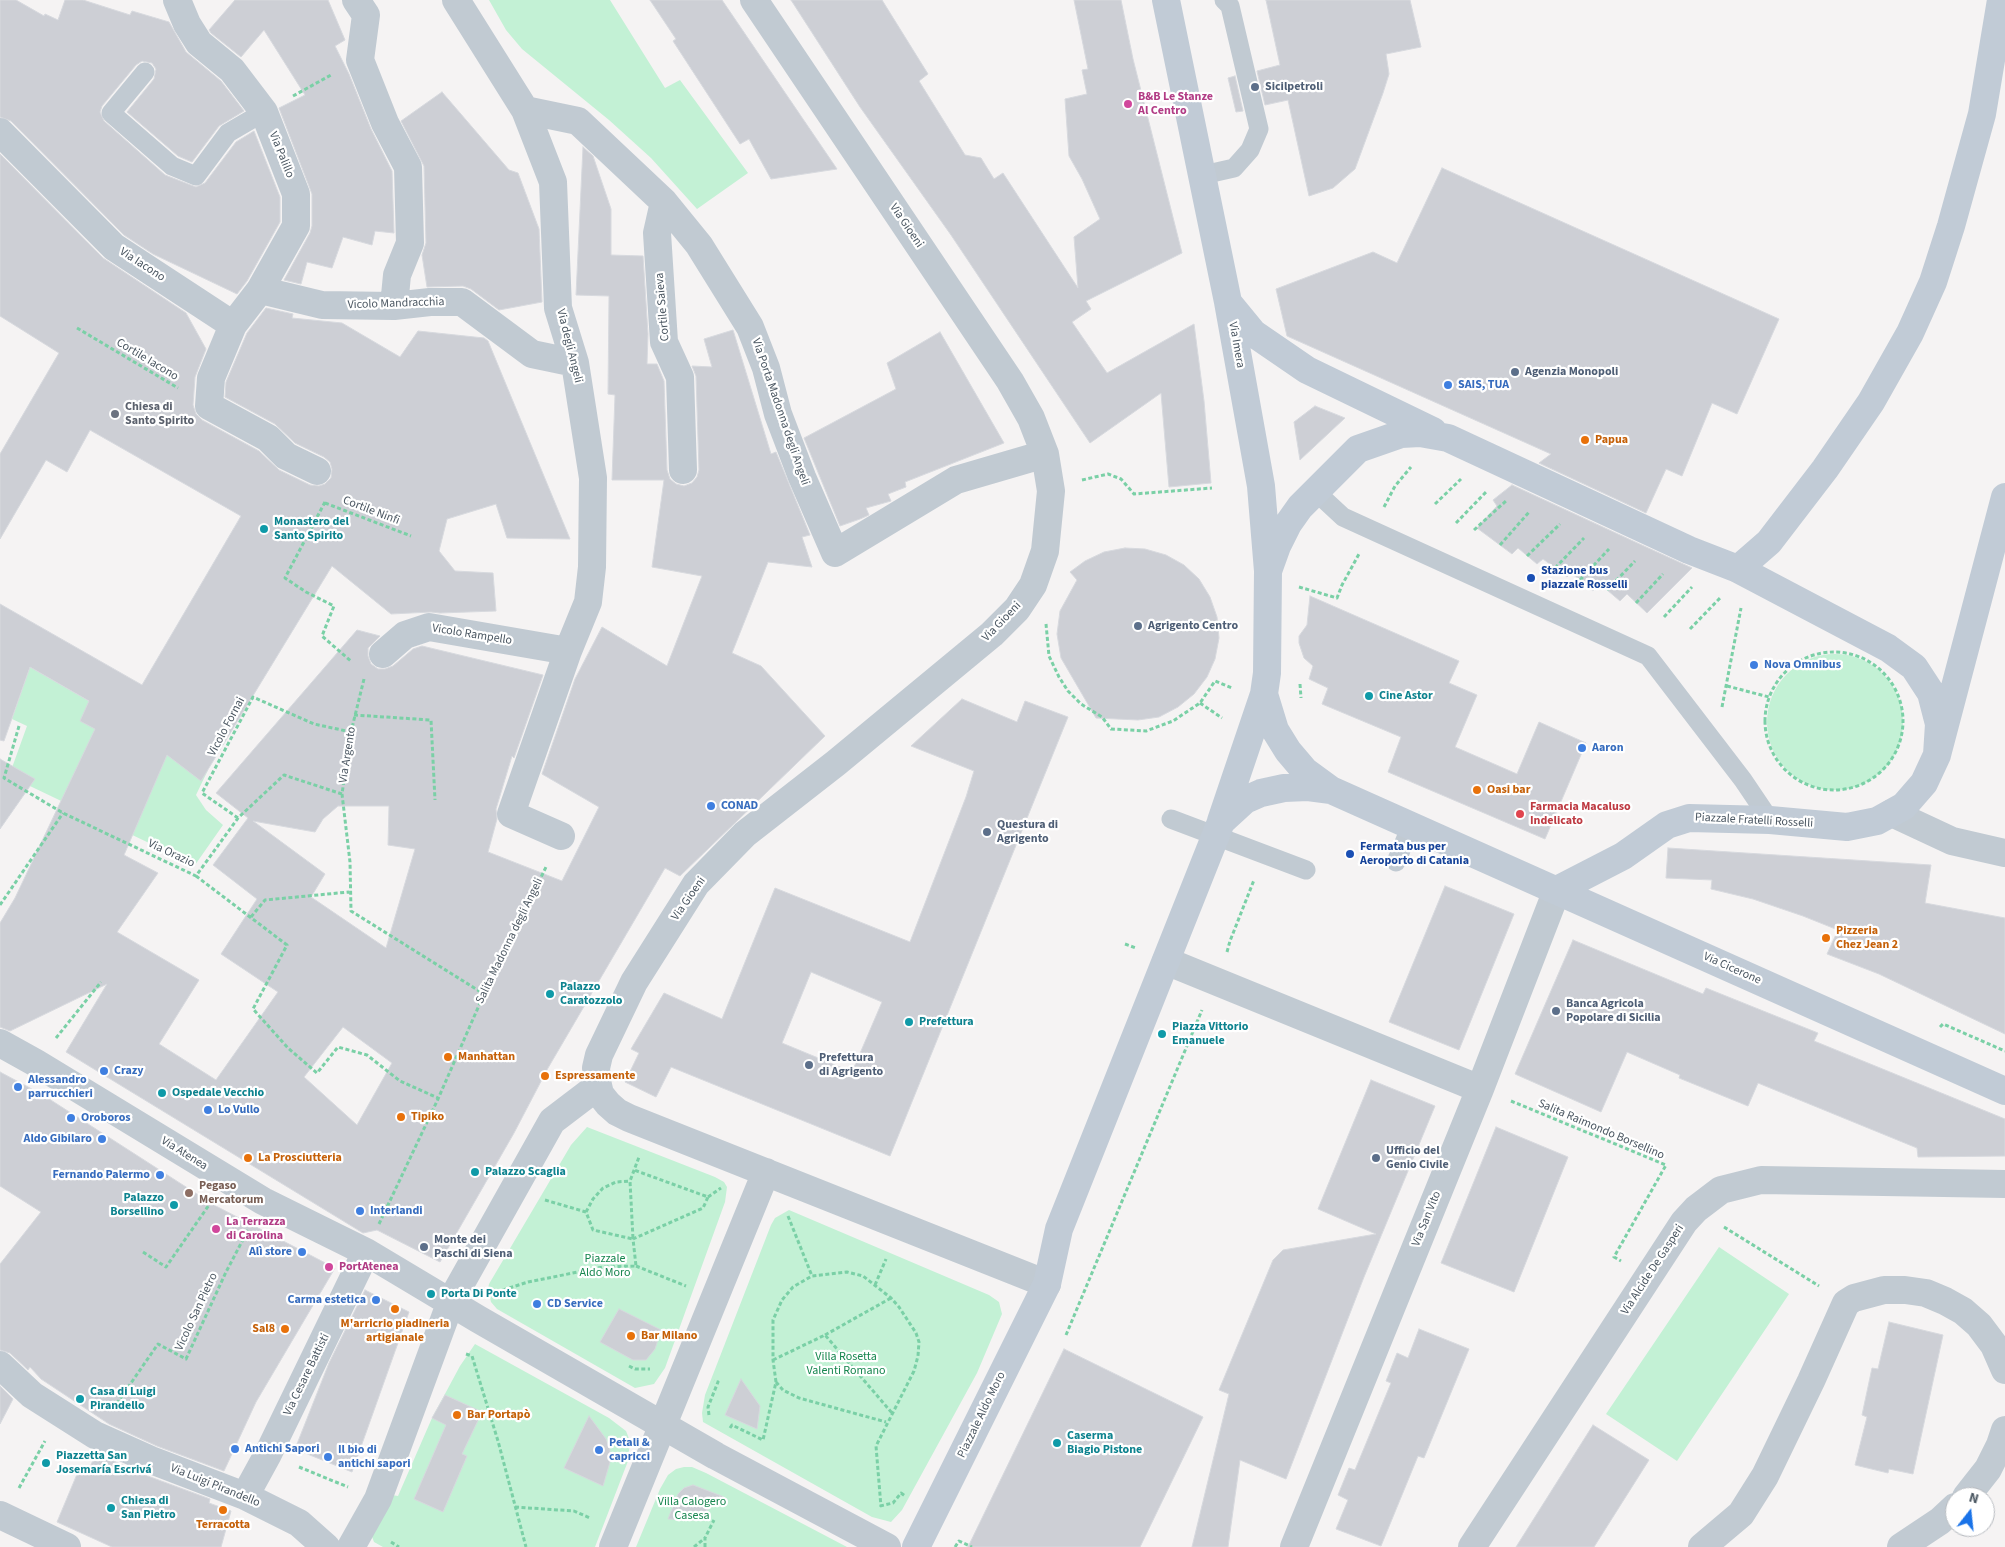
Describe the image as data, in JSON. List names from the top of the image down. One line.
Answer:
{"streets":{"main road":["Via Imera","Piazzale Fratelli Rosselli","Via Cicerone","Piazzale Aldo Moro"],"street":["Via Palillo","Via Gioeni","Via Iacono","Vicolo Mandracchia","Cortile Saieva","Via degli Angeli","Via Porta Madonna degli Angeli","Vicolo Rampello","Via Atenea","Via San Vito","Via Alcide De Gasperi","Via Cesare Battisti","Via Luigi Pirandello"],"path":["Cortile Iacono","Cortile Ninfi","Vicolo Fornai","Via Argento","Via Orazio","Salita Madonna degli Angeli","Salita Raimondo Borsellino","Vicolo San Pietro"]},"crossings":[["Via Palillo","Via Iacono"],["Via Palillo","Vicolo Mandracchia"],["Via Gioeni","Via Porta Madonna degli Angeli"],["Vicolo Mandracchia","Via degli Angeli"],["Cortile Saieva","Via Porta Madonna degli Angeli"],["Via degli Angeli","Via Porta Madonna degli Angeli"],["Via degli Angeli","Vicolo Rampello"],["Vicolo Fornai","Via Argento"],["Vicolo Fornai","Via Orazio"],["Via Argento","Via Orazio"],["Via Argento","Salita Madonna degli Angeli"],["Piazzale Fratelli Rosselli","Via Cicerone"],["Piazzale Fratelli Rosselli","Via San Vito"],["Salita Madonna degli Angeli","Via Atenea"],["Salita Madonna degli Angeli","Via Cesare Battisti"],["Via Cicerone","Via San Vito"],["Salita Raimondo Borsellino","Via San Vito"],["Salita Raimondo Borsellino","Via Alcide De Gasperi"],["Via Atenea","Vicolo San Pietro"],["Via Atenea","Via Cesare Battisti"],["Vicolo San Pietro","Via Luigi Pirandello"],["Via Cesare Battisti","Via Luigi Pirandello"]],"parks":["Piazzale Aldo Moro","Villa Rosetta Valenti Romano","Villa Calogero Casesa"],"places":["Sicilpetroli","B&B Le Stanze Al Centro","Agenzia Monopoli","SAIS, TUA","Chiesa di Santo Spirito","Papua","Monastero del Santo Spirito","Stazione bus piazzale Rosselli","Agrigento Centro","Nova Omnibus","Cine Astor","Aaron","Oasi bar","CONAD","Farmacia Macaluso Indelicato","Questura di Agrigento","Fermata bus per Aeroporto di Catania","Pizzeria Chez Jean 2","Palazzo Caratozzolo","Banca Agricola Popolare di Sicilia","Prefettura","Piazza Vittorio Emanuele","Manhattan","Prefettura di Agrigento","Crazy","Espressamente","Alessandro parrucchieri","Ospedale Vecchio","Lo Vullo","Tipiko","Oroboros","Aldo Gibilaro","La Prosciutteria","Ufficio del Genio Civile","Palazzo Scaglia","Fernando Palermo","Pegaso Mercatorum","Palazzo Borsellino","Interlandi","La Terrazza di Carolina","Monte dei Paschi di Siena","Alì store","PortAtenea","Porta Di Ponte","Carma estetica","CD Service","M'arricrio piadineria artigianale","Sal8","Bar Milano","Casa di Luigi Pirandello","Bar Portapò","Caserma Biagio Pistone","Antichi Sapori","Petali & capricci","Il bio di antichi sapori","Piazzetta San Josemaría Escrivá","Chiesa di San Pietro","Terracotta"],"north":"top"}
